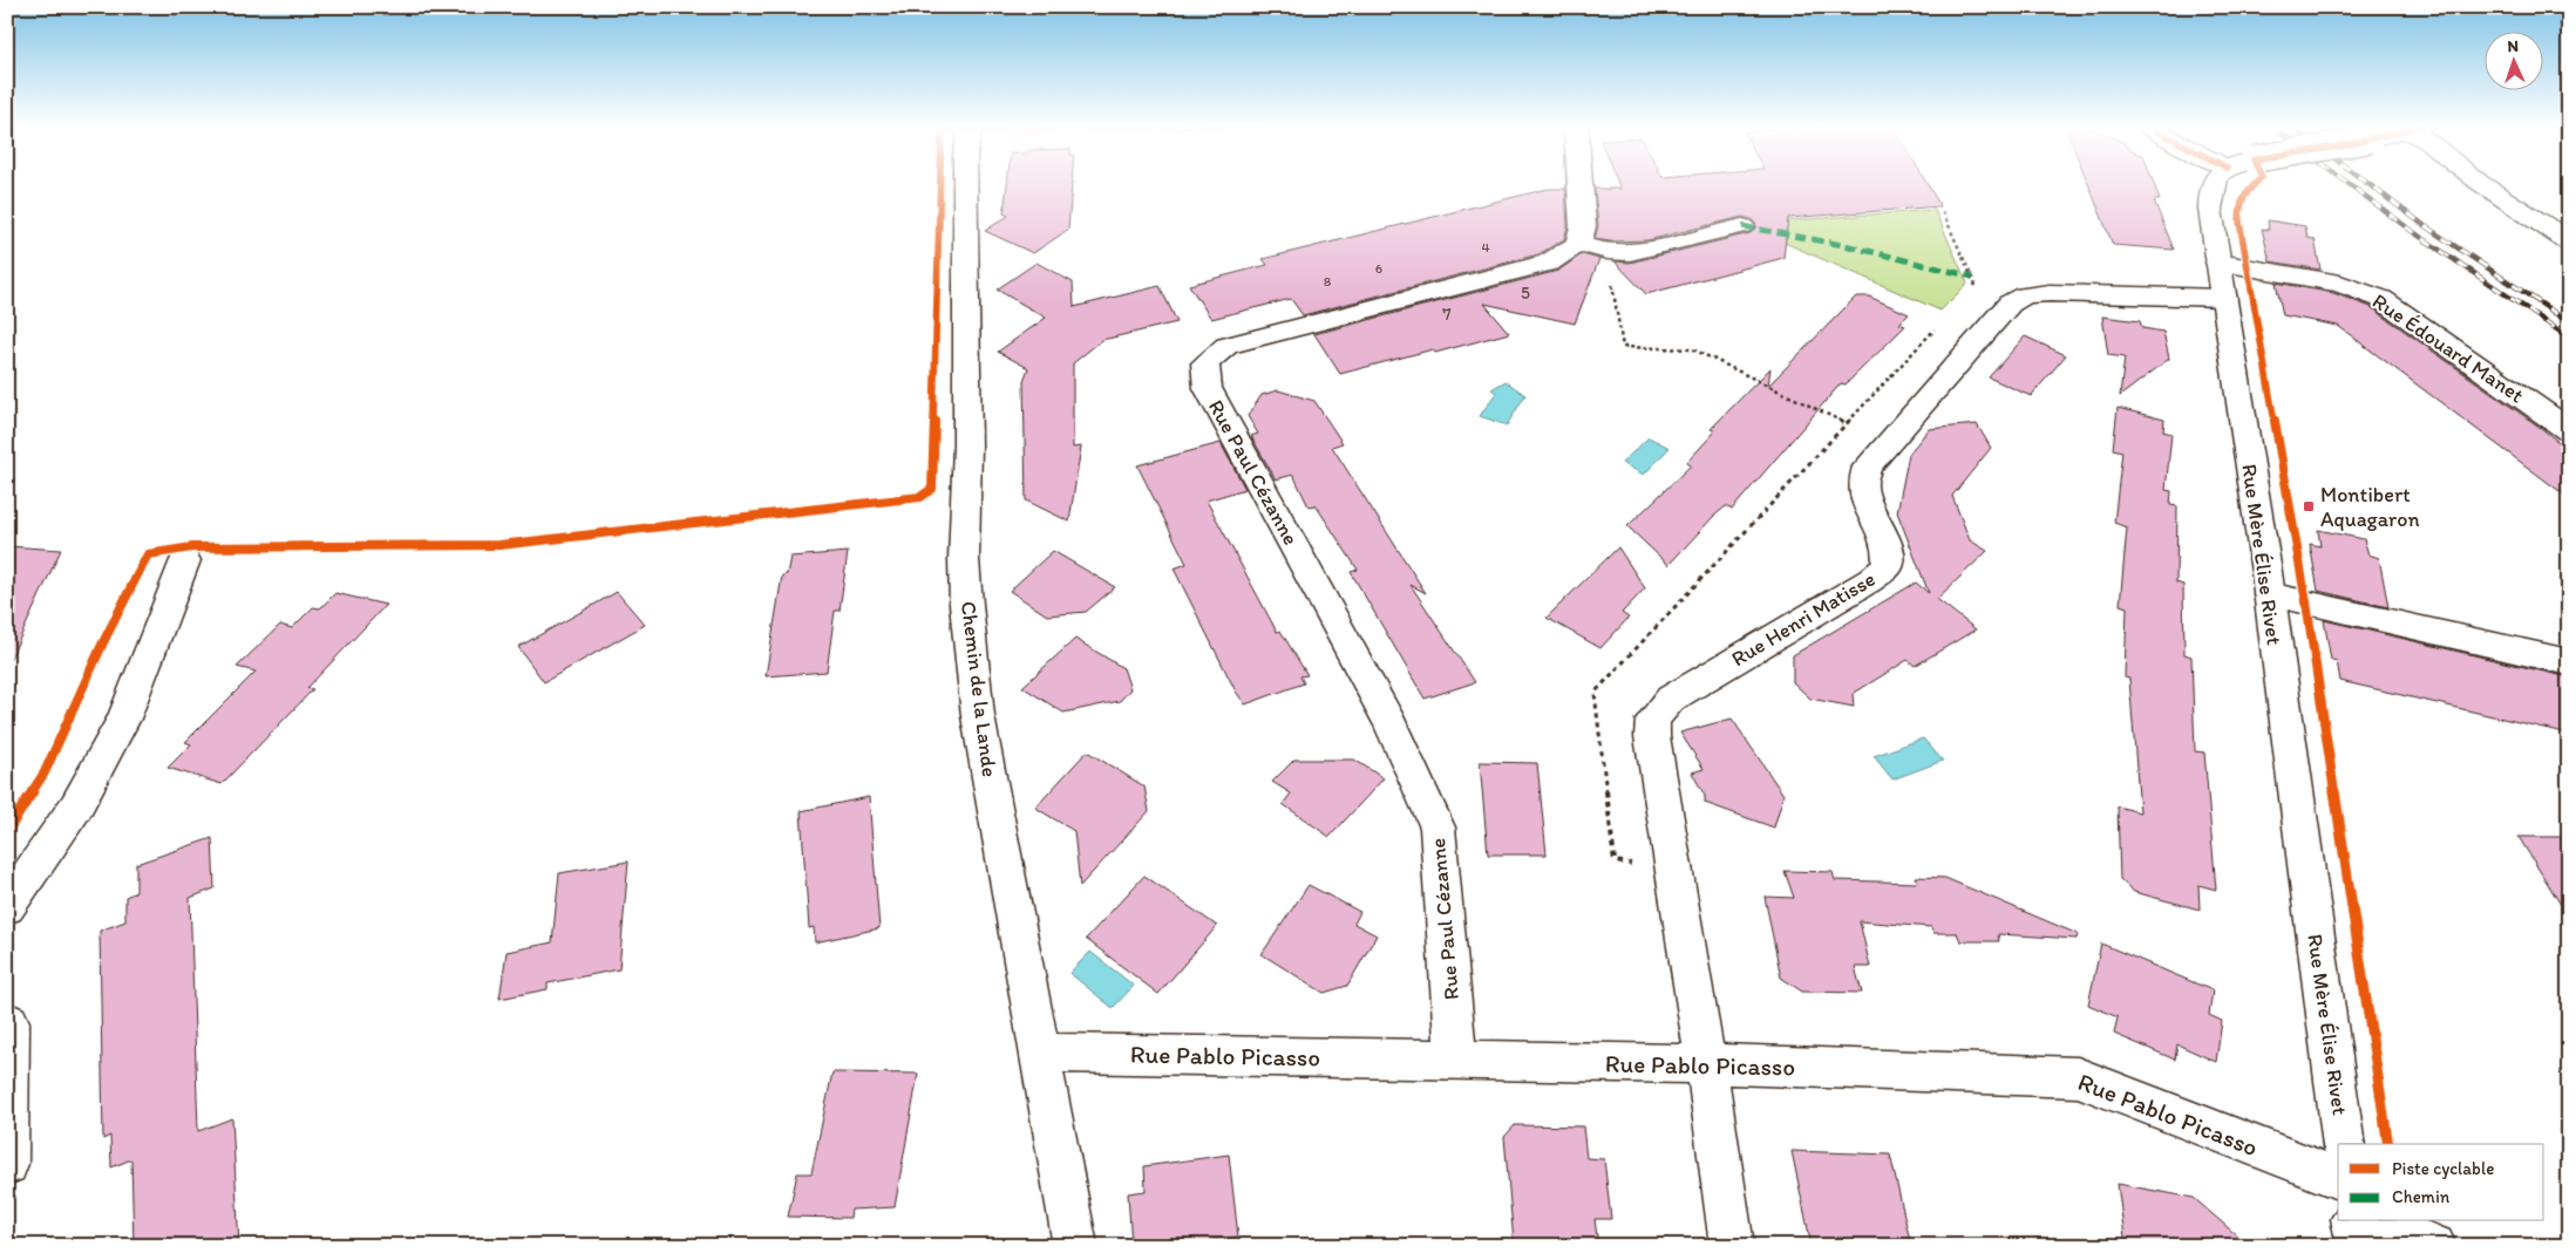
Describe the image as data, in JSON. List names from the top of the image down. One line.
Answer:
{"streets":{"street":["Rue Édouard Manet","Rue Paul Cézanne","Rue Mère Élise Rivet","Rue Henri Matisse","Chemin de la Lande","Rue Pablo Picasso"]},"crossings":[["Rue Édouard Manet","Rue Mère Élise Rivet"],["Rue Paul Cézanne","Rue Pablo Picasso"],["Rue Mère Élise Rivet","Rue Henri Matisse"],["Rue Henri Matisse","Rue Pablo Picasso"],["Chemin de la Lande","Rue Pablo Picasso"]],"places":{"transit":["Montibert Aquagaron"]},"house_numbers":["4","6","8","5","7"],"legend":["Piste cyclable","Chemin"],"north":"top"}
